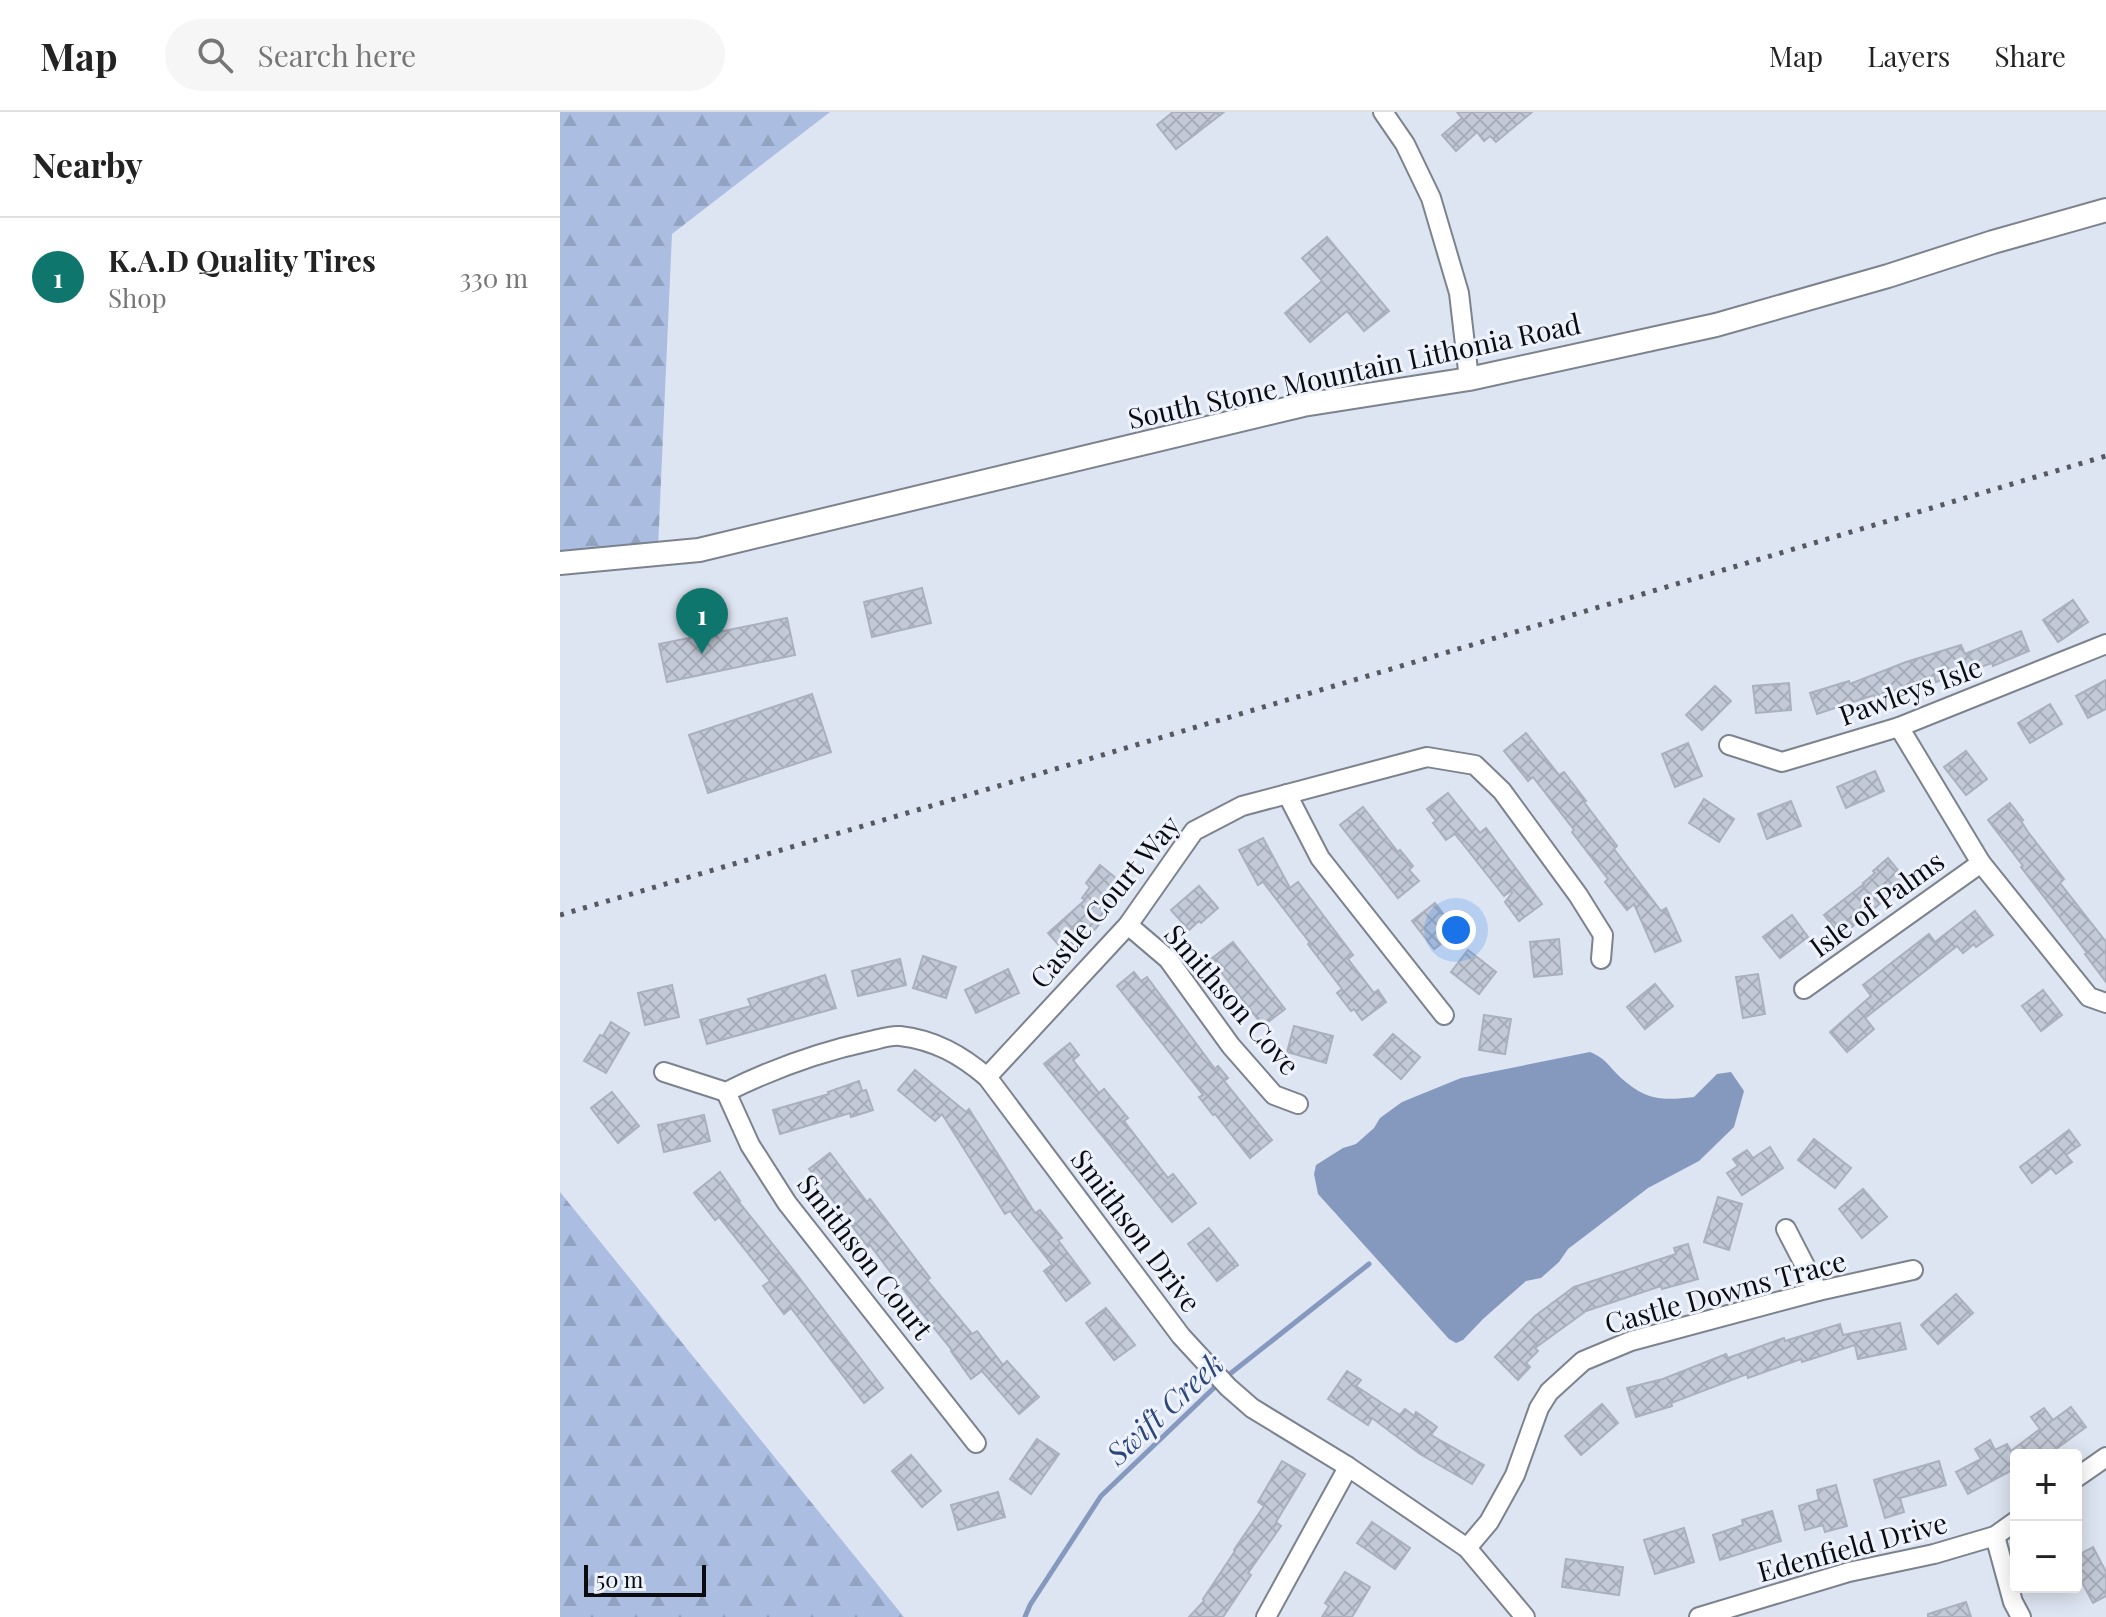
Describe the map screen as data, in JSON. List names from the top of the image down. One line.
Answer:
{"streets":{"main road":["South Stone Mountain Lithonia Road"],"street":["Pawleys Isle","Castle Court Way","Isle of Palms","Smithson Cove","Smithson Drive","Smithson Court","Castle Downs Trace","Edenfield Drive"]},"crossings":[["Castle Court Way","Smithson Cove"],["Castle Court Way","Smithson Drive"],["Smithson Drive","Smithson Court"],["Smithson Drive","Castle Downs Trace"]],"water":["Swift Creek"],"scale_bar":"50 m","page":{"header":"Map","search":"Search here","nav":["Map","Layers","Share"],"heading":"Nearby","list":[{"mark":"1","name":"K.A.D Quality Tires","note":"Shop","value":"330 m"}],"pins":"1","map_buttons":["+","−"],"scale":"50 m"}}
